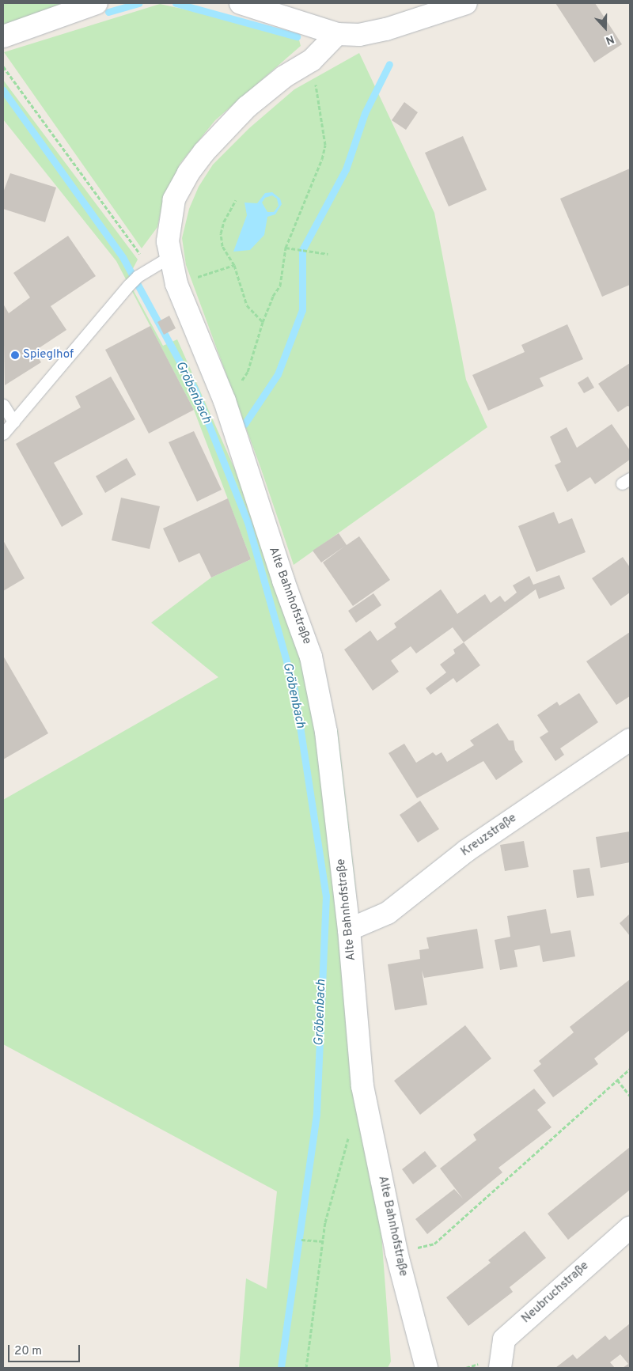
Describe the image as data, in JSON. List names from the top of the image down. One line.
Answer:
{"streets":{"street":["Alte Bahnhofstraße","Kreuzstraße","Neubruchstraße"]},"crossings":[["Alte Bahnhofstraße","Kreuzstraße"]],"water":["Gröbenbach"],"places":["Spieglhof"],"scale_bar":"20 m","north":"bottom"}
